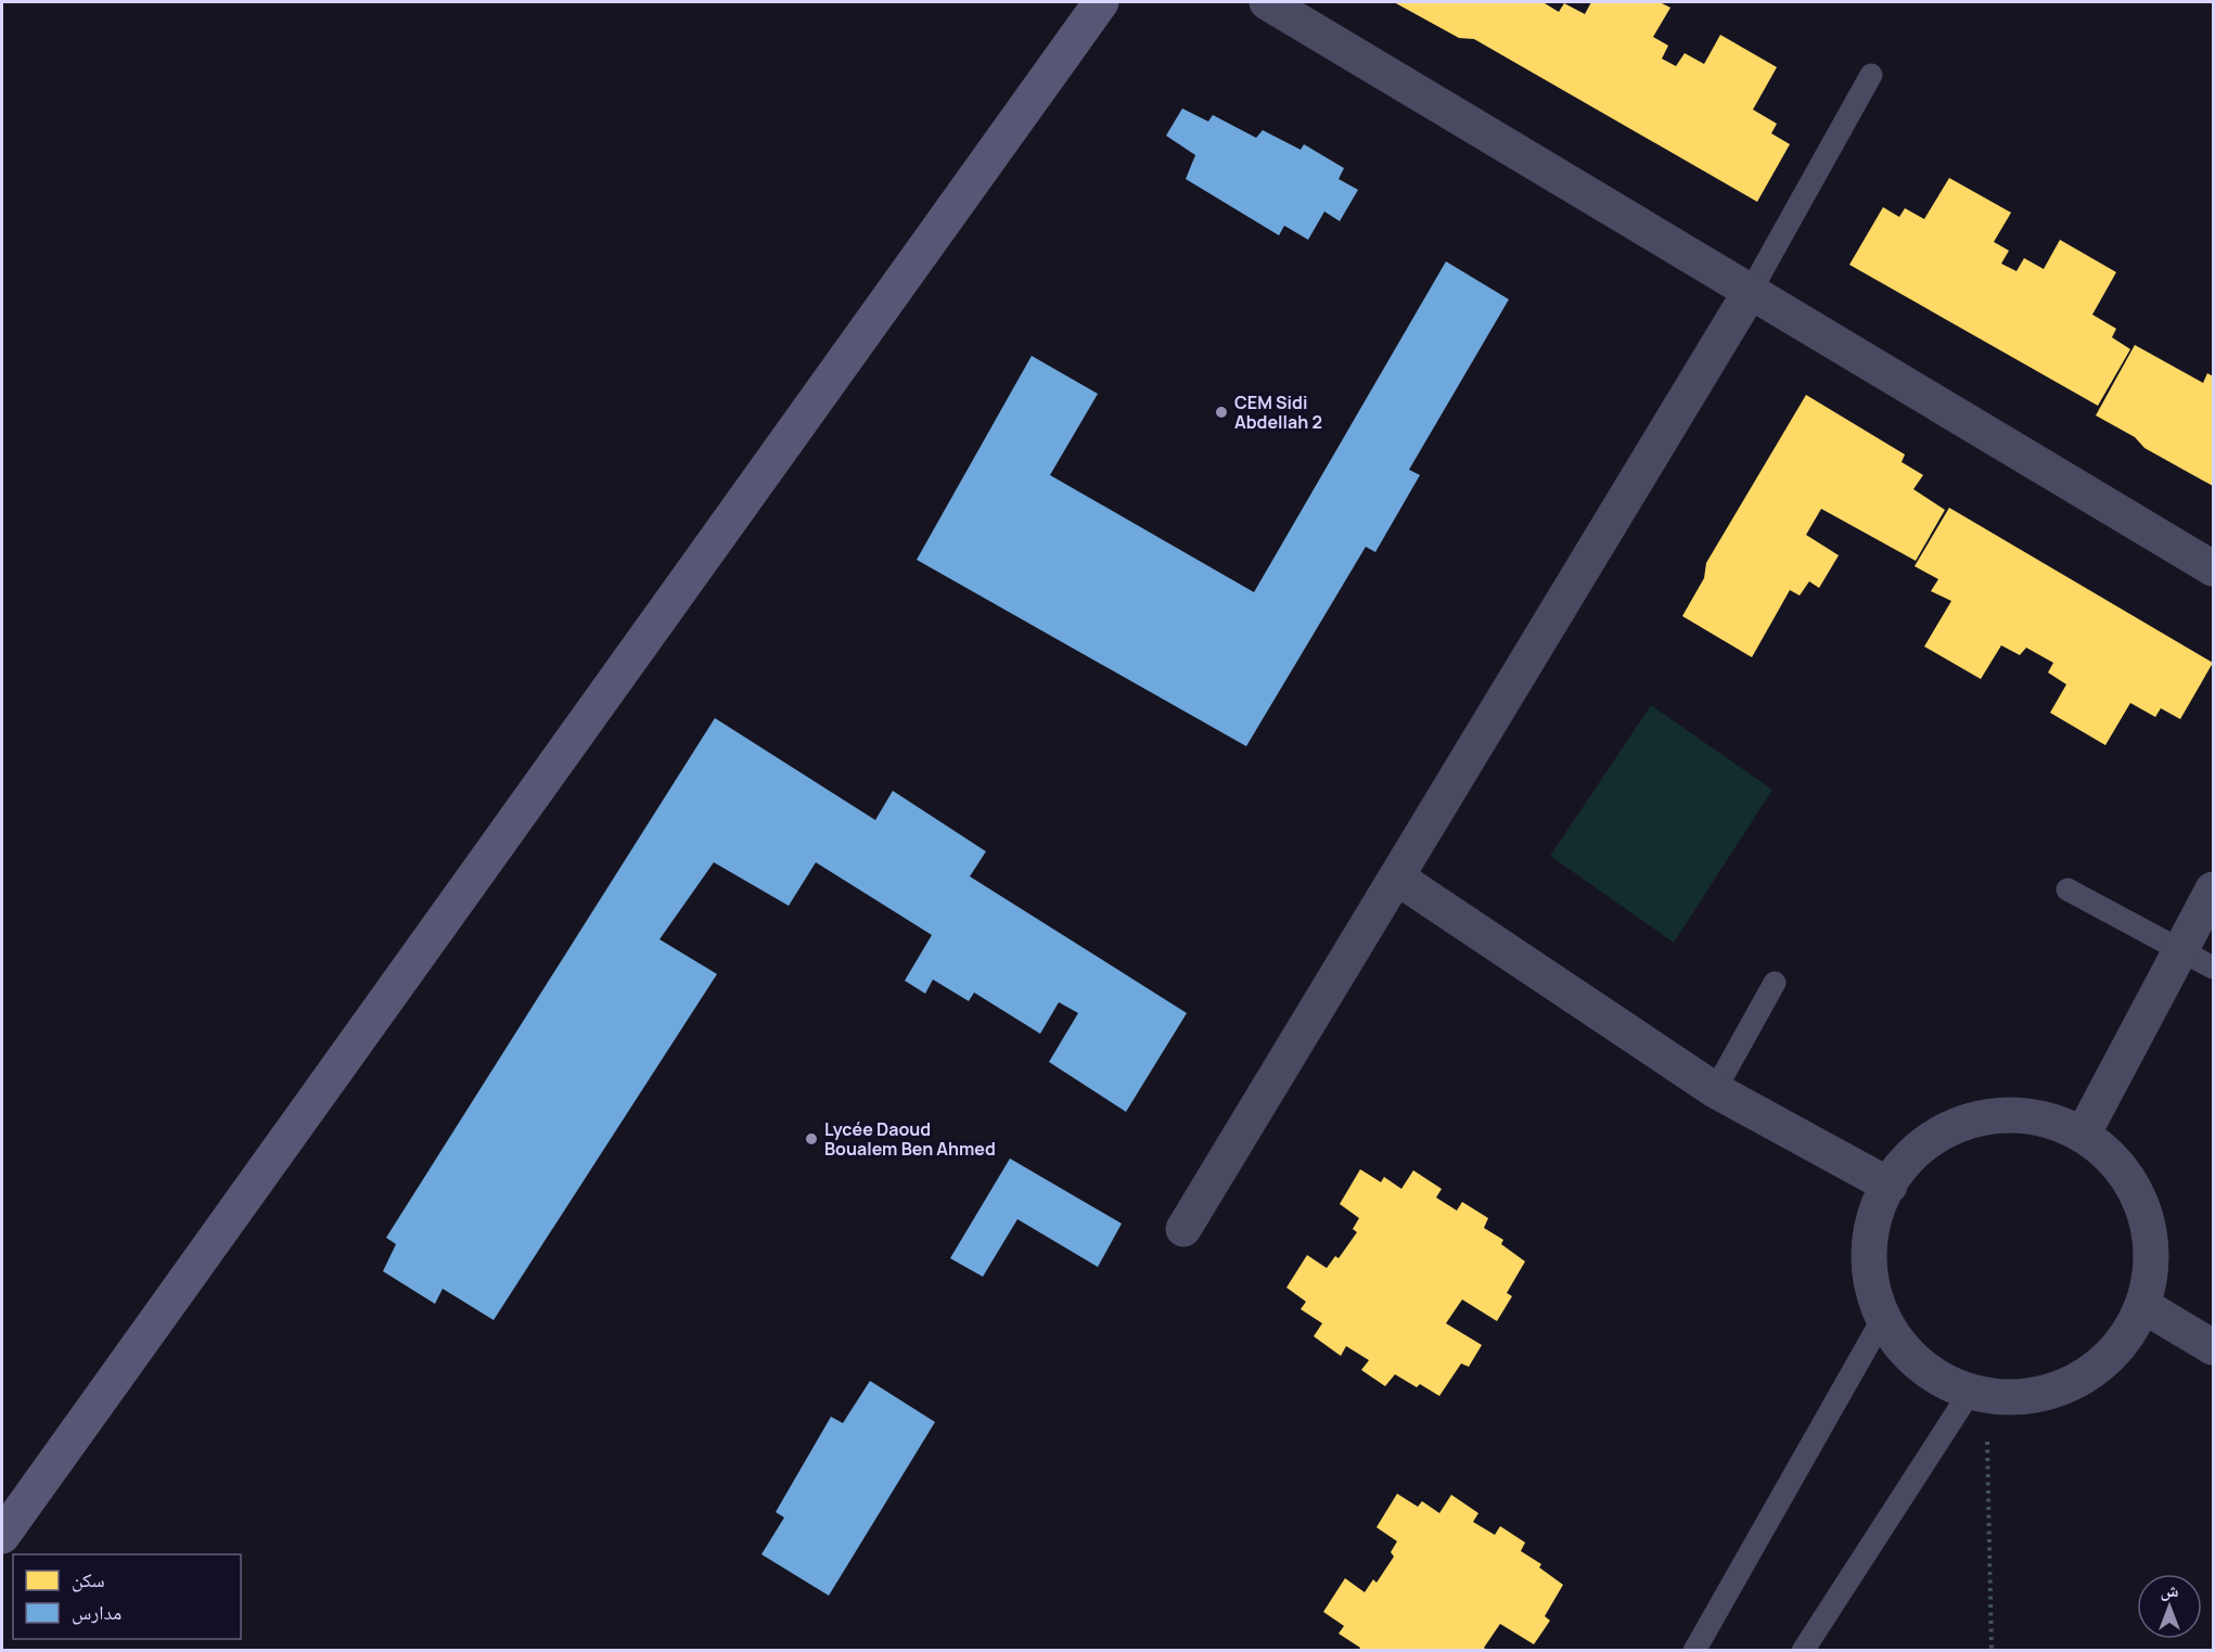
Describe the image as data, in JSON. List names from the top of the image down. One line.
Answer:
{"places":["CEM Sidi Abdellah 2","Lycée Daoud Boualem Ben Ahmed"],"legend":["سكن","مدارس"],"north":"top"}
